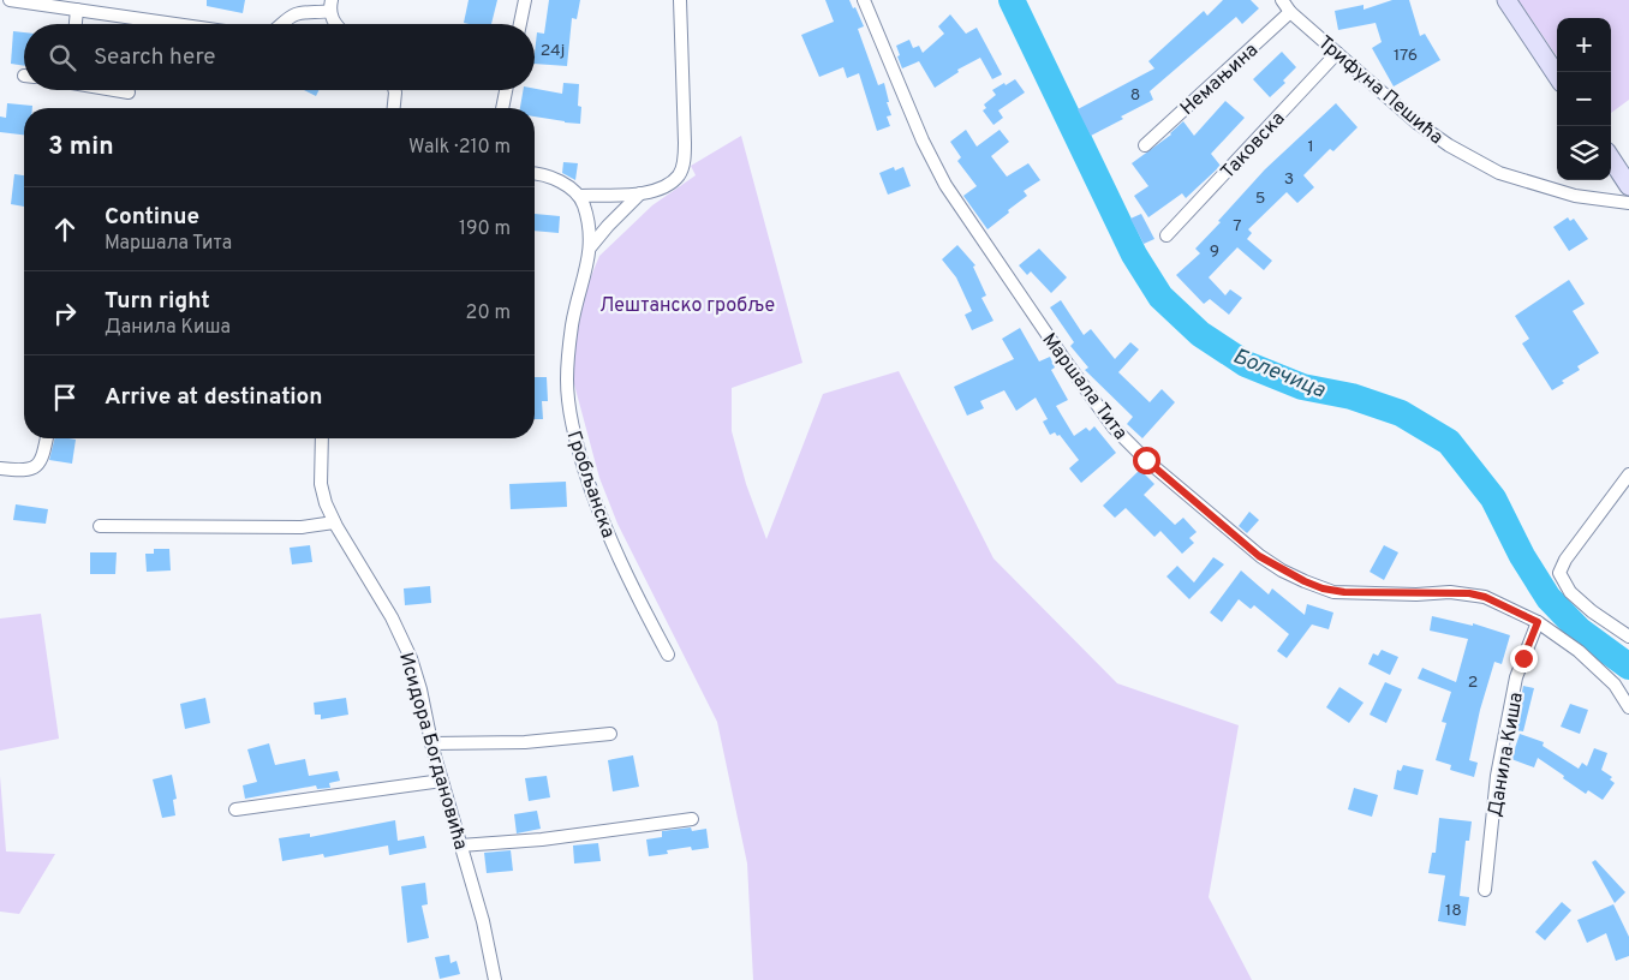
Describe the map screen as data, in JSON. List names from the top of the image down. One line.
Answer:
{"streets":{"street":["Немањина","Трифуна Пешића","Таковска","Маршала Тита","Гробљанска","Исидора Богдановића","Данила Киша"]},"crossings":[["Немањина","Трифуна Пешића"],["Трифуна Пешића","Таковска"],["Маршала Тита","Данила Киша"]],"water":["Болечица"],"parks":["Лештанско гробље"],"house_numbers":["24j","176","8","1","3","5","7","9","2","18"],"page":{"map_buttons":["+","−"],"search":"Search here","heading":["3 min","Walk · 210 m"],"list":[["Continue","Маршала Тита","190 m"],["Turn right","Данила Киша","20 m"],"Arrive at destination"]}}
